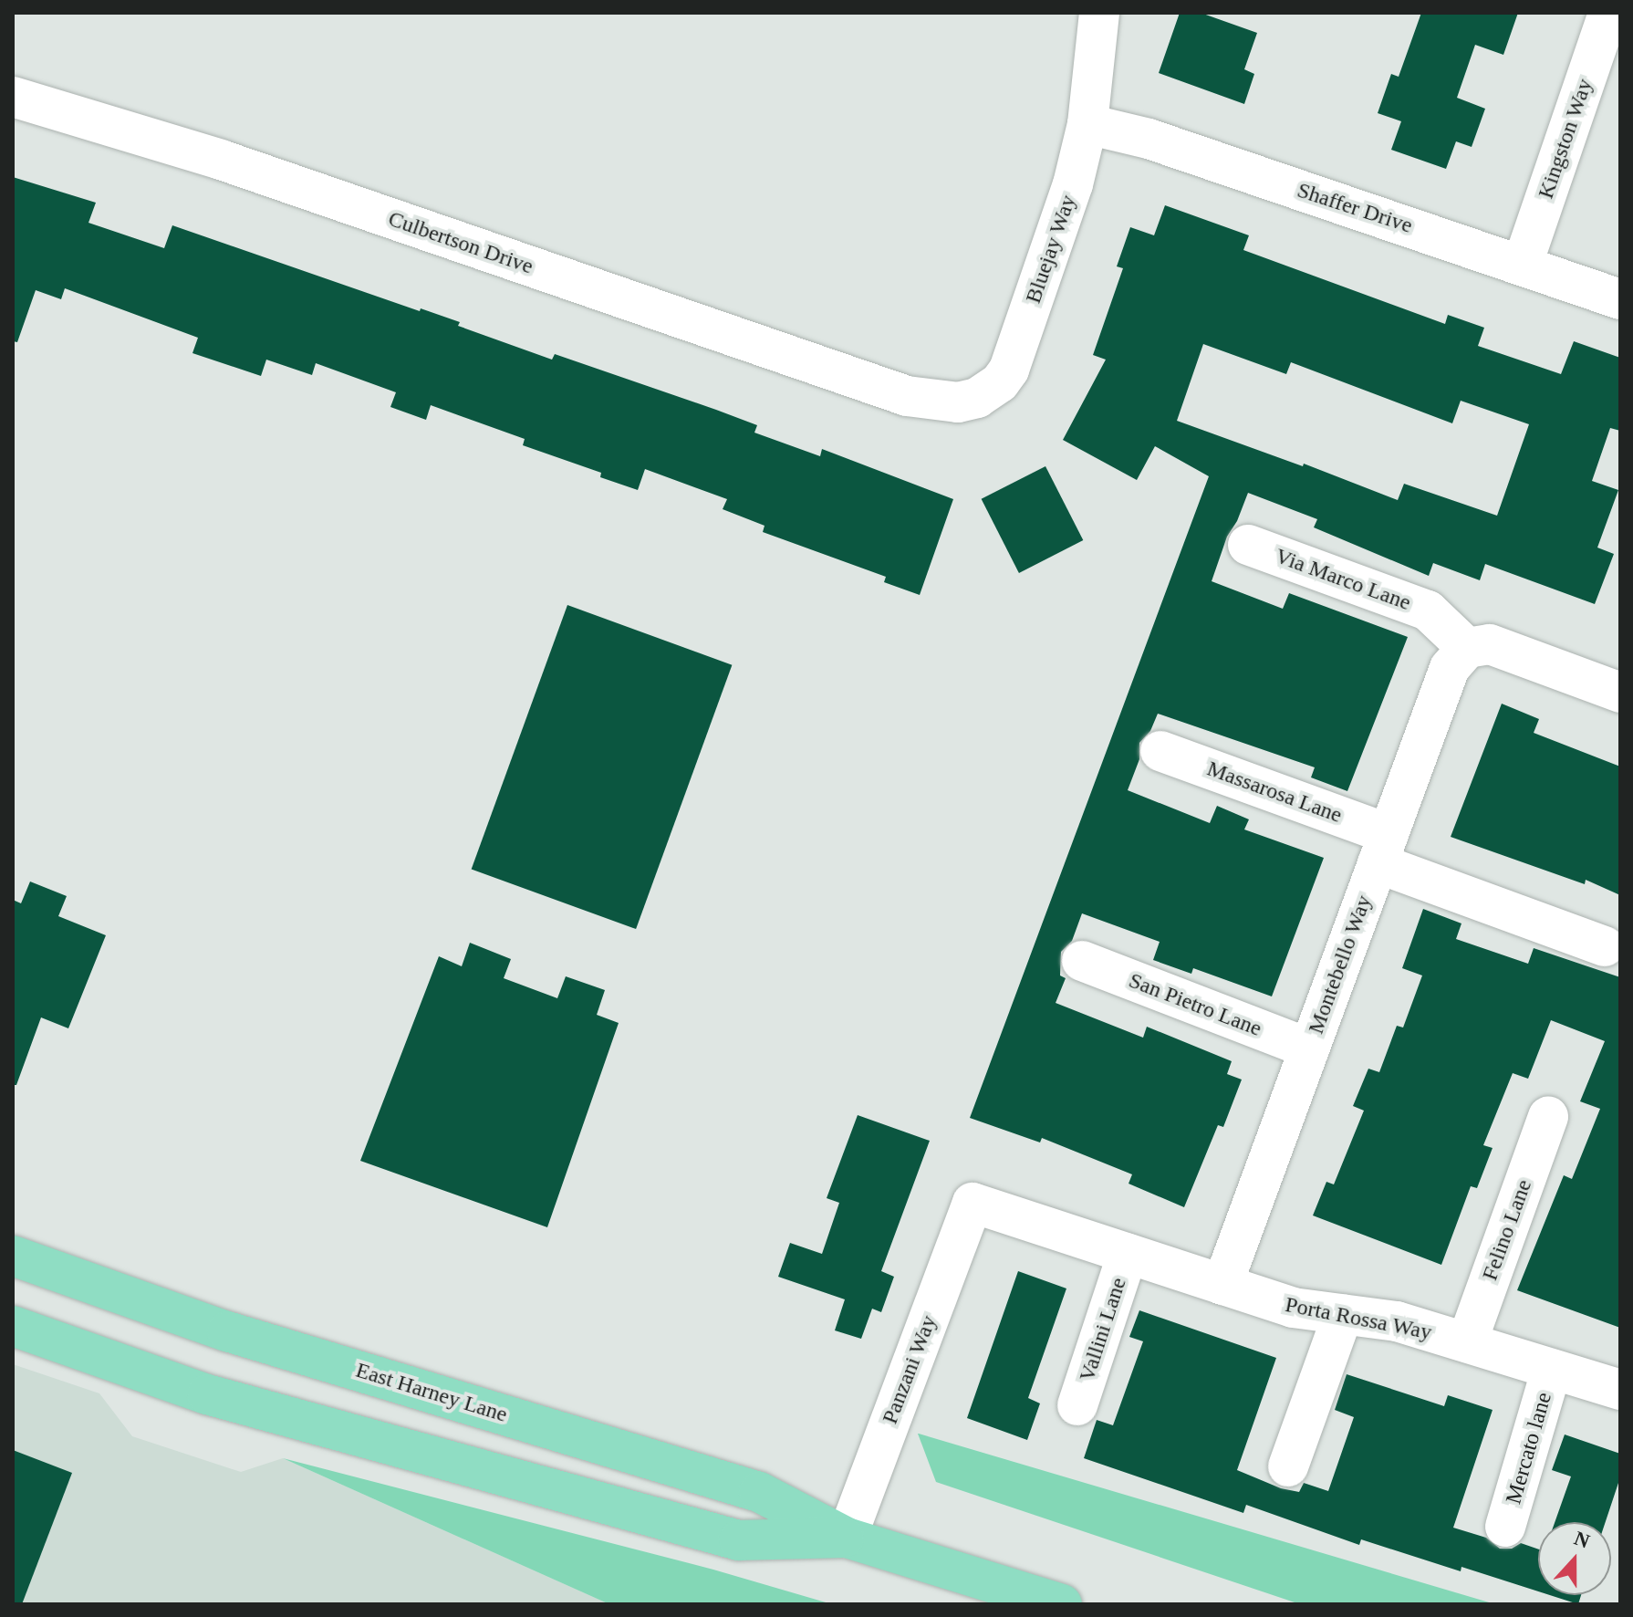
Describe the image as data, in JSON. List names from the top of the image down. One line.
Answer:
{"streets":{"main road":["East Harney Lane"],"street":["Kingston Way","Shaffer Drive","Culbertson Drive","Bluejay Way","Via Marco Lane","Massarosa Lane","Montebello Way","San Pietro Lane","Felino Lane","Porta Rossa Way","Vallini Lane","Panzani Way","Mercato lane"]},"crossings":[["Kingston Way","Shaffer Drive"],["Shaffer Drive","Bluejay Way"],["Culbertson Drive","Bluejay Way"],["Via Marco Lane","Montebello Way"],["Massarosa Lane","Montebello Way"],["Montebello Way","San Pietro Lane"],["Montebello Way","Porta Rossa Way"],["Felino Lane","Porta Rossa Way"],["Porta Rossa Way","Vallini Lane"],["Porta Rossa Way","Panzani Way"],["Porta Rossa Way","Mercato lane"],["Panzani Way","East Harney Lane"]],"north":"top"}
